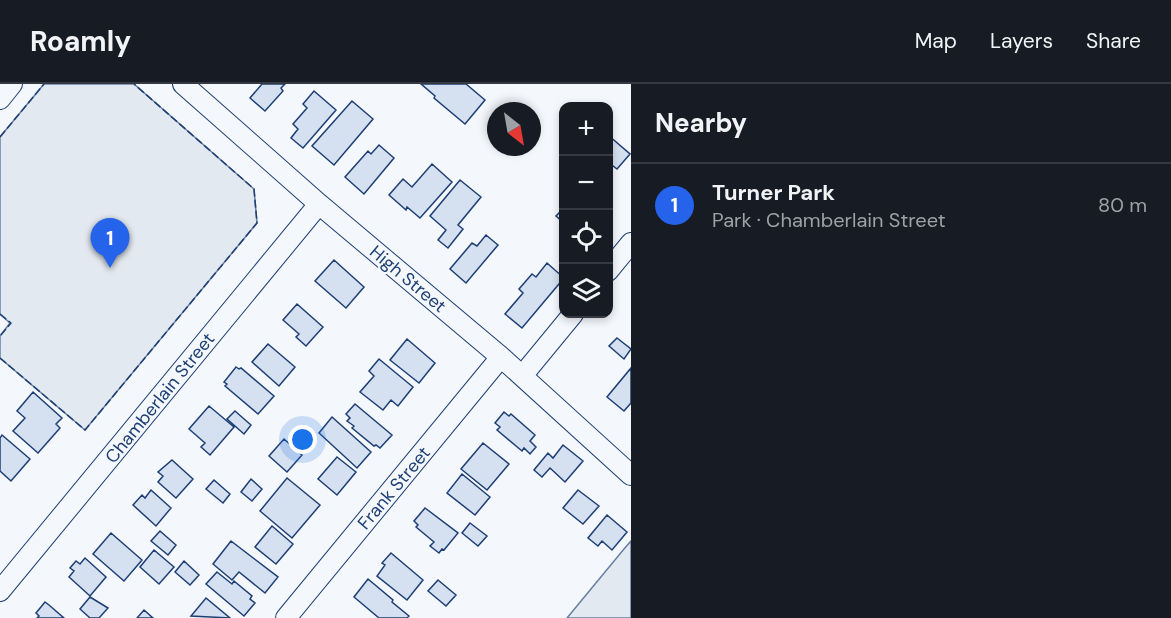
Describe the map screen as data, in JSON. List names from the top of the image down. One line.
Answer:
{"streets":{"street":["High Street","Chamberlain Street","Frank Street"]},"crossings":[["High Street","Chamberlain Street"],["High Street","Frank Street"]],"north":"bottom right","page":{"header":"Roamly","nav":["Map","Layers","Share"],"heading":"Nearby","map_buttons":["+","−"],"list":[{"mark":"1","name":"Turner Park","note":"Park · Chamberlain Street","value":"80 m"}],"pins":"1"}}
